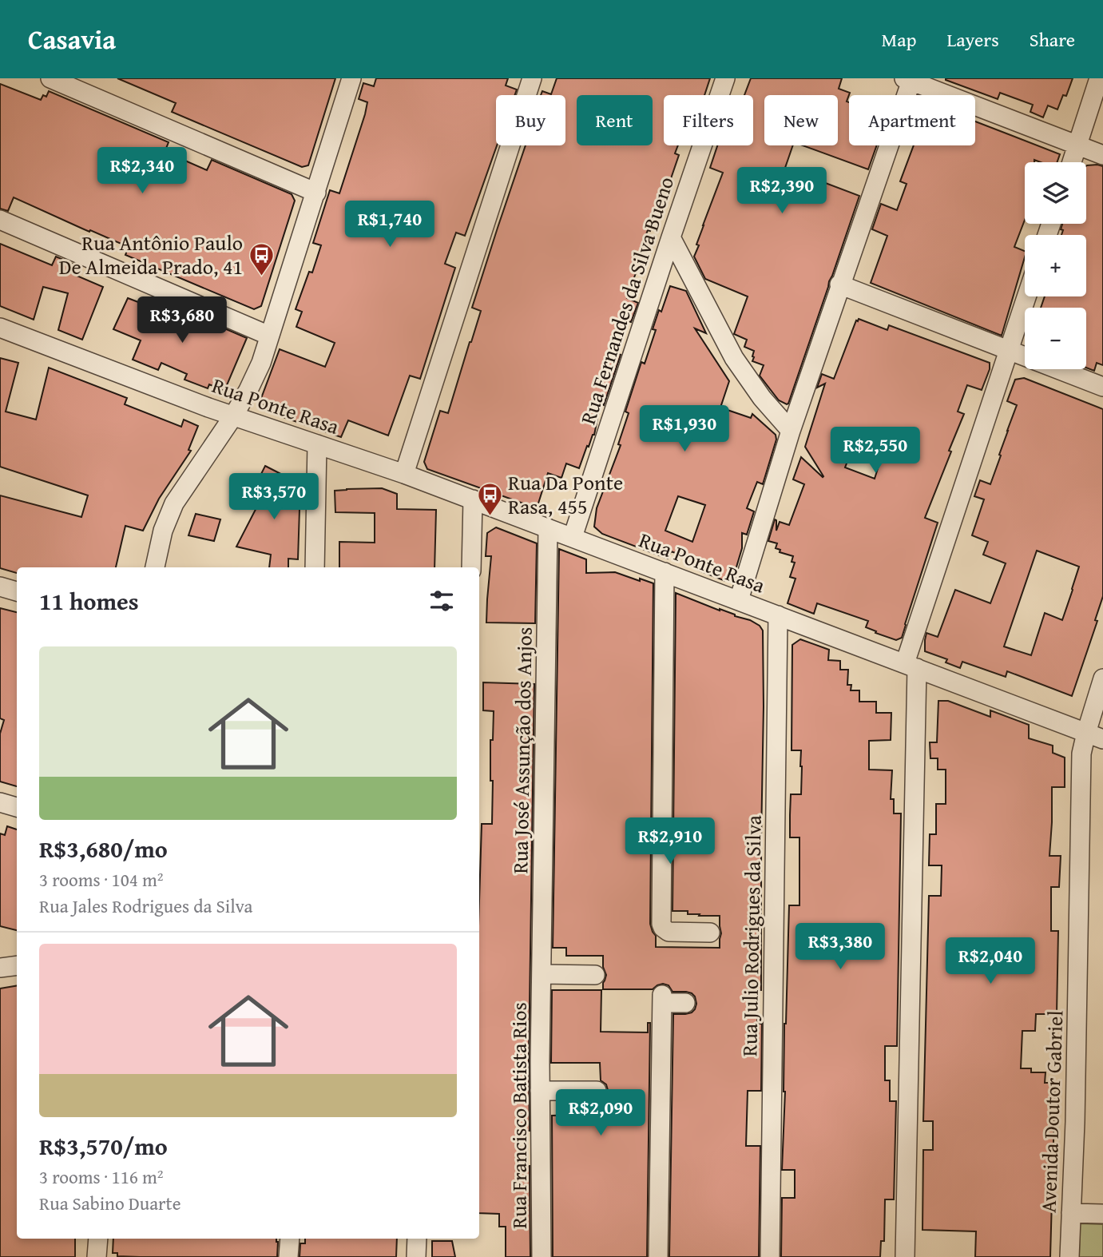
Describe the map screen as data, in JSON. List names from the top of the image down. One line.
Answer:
{"streets":{"street":["Rua Fernandes da Silva Bueno","Rua Ponte Rasa","Rua José Assunção dos Anjos","Rua Julio Rodrigues da Silva","Avenida Doutor Gabriel","Rua Francisco Batista Rios"]},"crossings":[["Rua Fernandes da Silva Bueno","Rua Ponte Rasa"],["Rua Ponte Rasa","Rua José Assunção dos Anjos"],["Rua Ponte Rasa","Rua Julio Rodrigues da Silva"],["Rua Ponte Rasa","Avenida Doutor Gabriel"],["Rua José Assunção dos Anjos","Rua Francisco Batista Rios"]],"places":{"bus stop":["Rua Antônio Paulo De Almeida Prado, 41","Rua Da Ponte Rasa, 455"]},"page":{"header":"Casavia","nav":["Map","Layers","Share"],"chip":["Buy","Rent","Filters","New","Apartment"],"price":["R$2,340","R$2,390","R$1,740","R$3,680","R$1,930","R$2,550","R$3,570","R$2,910","R$3,380","R$2,040","R$2,090"],"map_buttons":["+","−"],"heading":"11 homes","list":[{"name":"R$3,680/mo","note":"3 rooms · 104 m² · Rua Jales Rodrigues da Silva"},{"name":"R$3,570/mo","note":"3 rooms · 116 m² · Rua Sabino Duarte"}]}}
